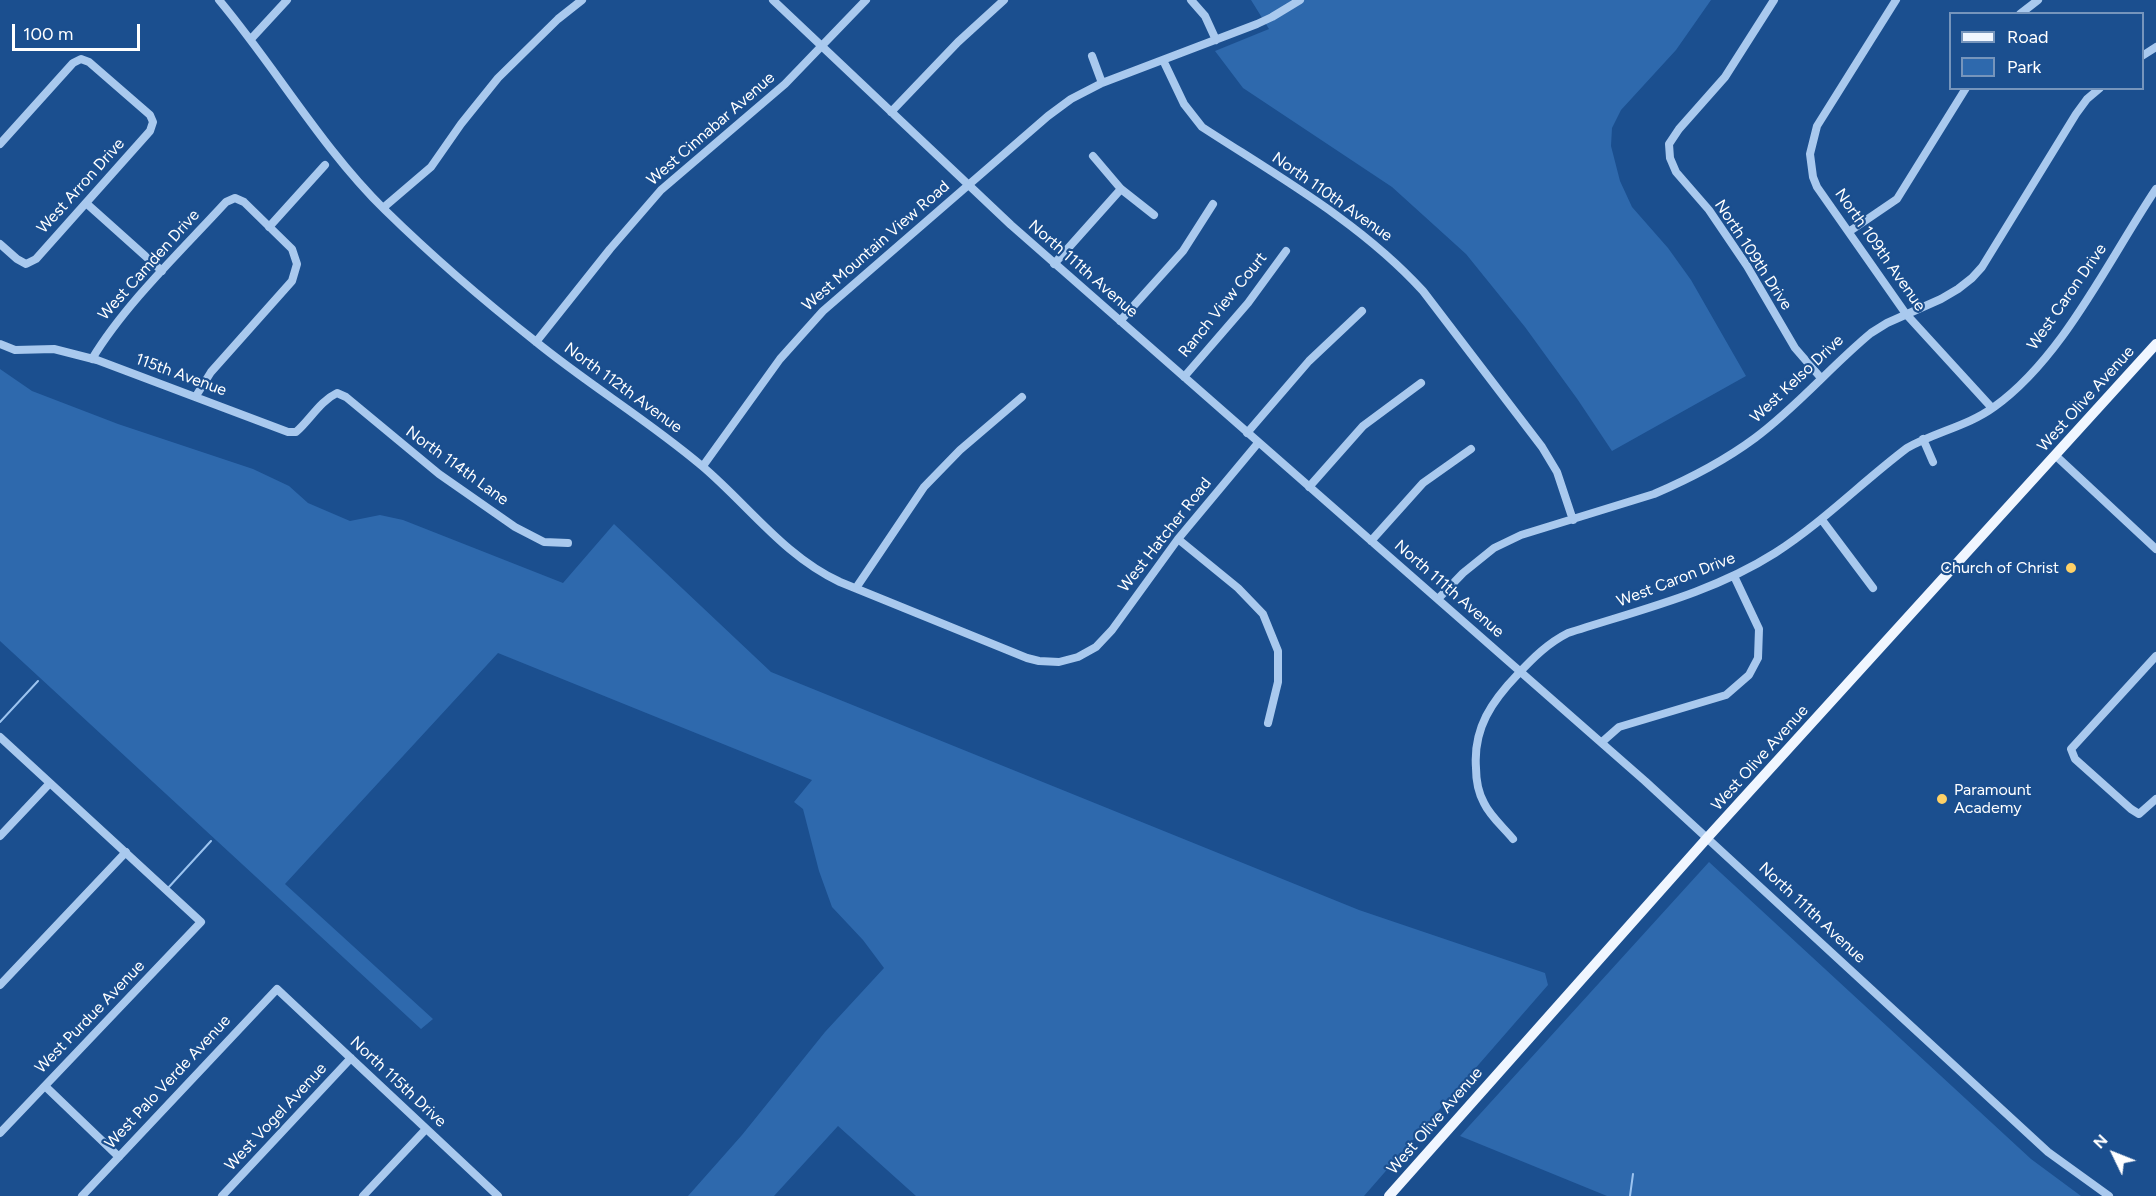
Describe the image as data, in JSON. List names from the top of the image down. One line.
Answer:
{"streets":{"main road":["West Olive Avenue"],"street":["West Cinnabar Avenue","West Arron Drive","North 110th Avenue","West Mountain View Road","North 109th Avenue","North 109th Drive","West Camden Drive","North 111th Avenue","West Caron Drive","Ranch View Court","115th Avenue","West Kelso Drive","North 112th Avenue","North 114th Lane","West Hatcher Road","West Purdue Avenue","West Palo Verde Avenue","North 115th Drive","West Vogel Avenue"]},"crossings":[["West Cinnabar Avenue","North 111th Avenue"],["West Cinnabar Avenue","North 112th Avenue"],["North 110th Avenue","West Mountain View Road"],["North 110th Avenue","West Kelso Drive"],["West Mountain View Road","North 111th Avenue"],["West Mountain View Road","North 112th Avenue"],["North 109th Avenue","West Caron Drive"],["North 109th Avenue","West Kelso Drive"],["North 109th Drive","West Kelso Drive"],["West Camden Drive","115th Avenue"],["North 111th Avenue","West Caron Drive"],["North 111th Avenue","Ranch View Court"],["North 111th Avenue","West Kelso Drive"],["North 111th Avenue","West Olive Avenue"],["North 111th Avenue","West Hatcher Road"],["115th Avenue","North 114th Lane"],["North 112th Avenue","West Hatcher Road"],["West Palo Verde Avenue","North 115th Drive"],["North 115th Drive","West Vogel Avenue"]],"places":["Church of Christ","Paramount Academy"],"legend":["Road","Park"],"scale_bar":"100 m","north":"top left"}
